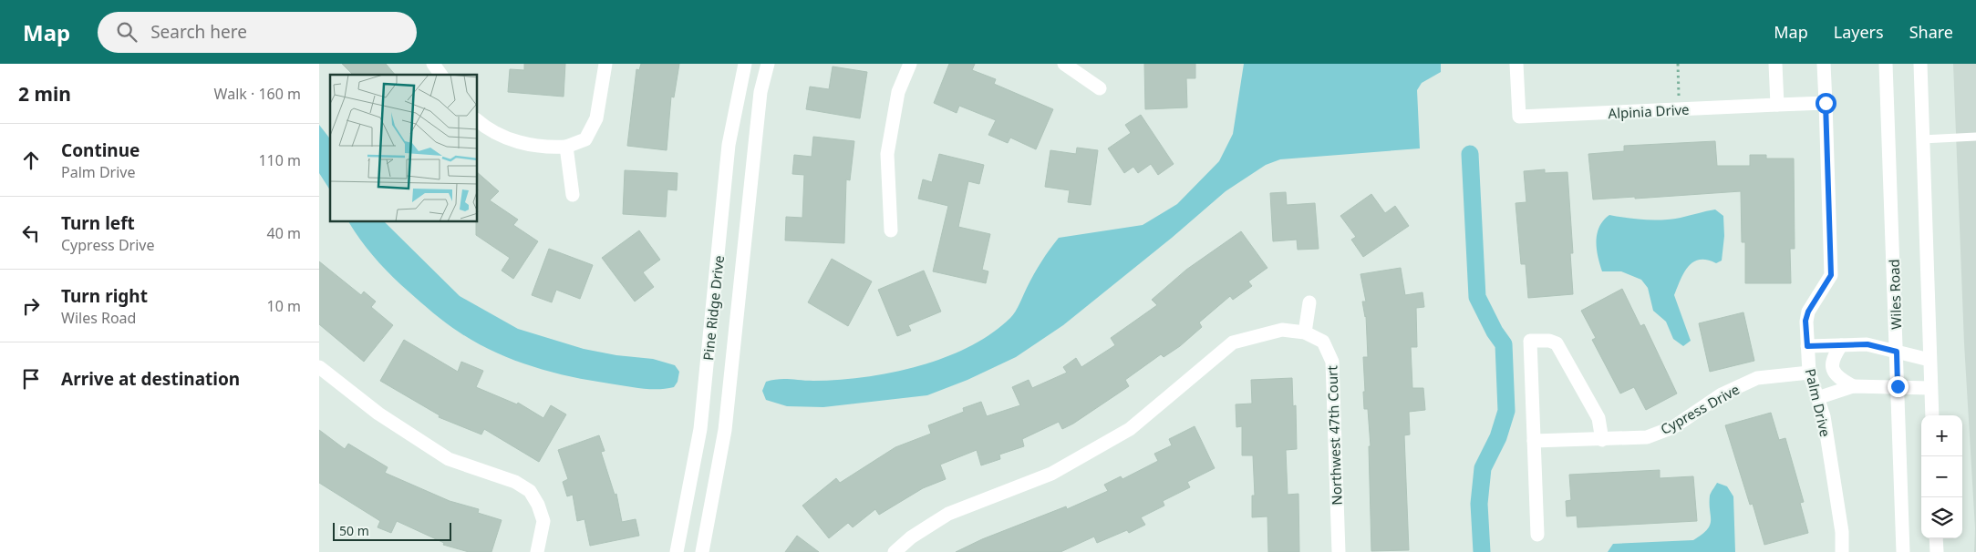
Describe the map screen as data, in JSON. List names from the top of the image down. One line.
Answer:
{"streets":{"street":["Alpinia Drive","Wiles Road","Pine Ridge Drive","Palm Drive","Cypress Drive","Northwest 47th Court"]},"crossings":[["Palm Drive","Cypress Drive"]],"scale_bar":"50 m","page":{"header":"Map","search":"Search here","nav":["Map","Layers","Share"],"heading":["2 min","Walk · 160 m"],"list":[["Continue","Palm Drive","110 m"],["Turn left","Cypress Drive","40 m"],["Turn right","Wiles Road","10 m"],"Arrive at destination"],"map_buttons":["+","−"],"scale":"50 m"}}
